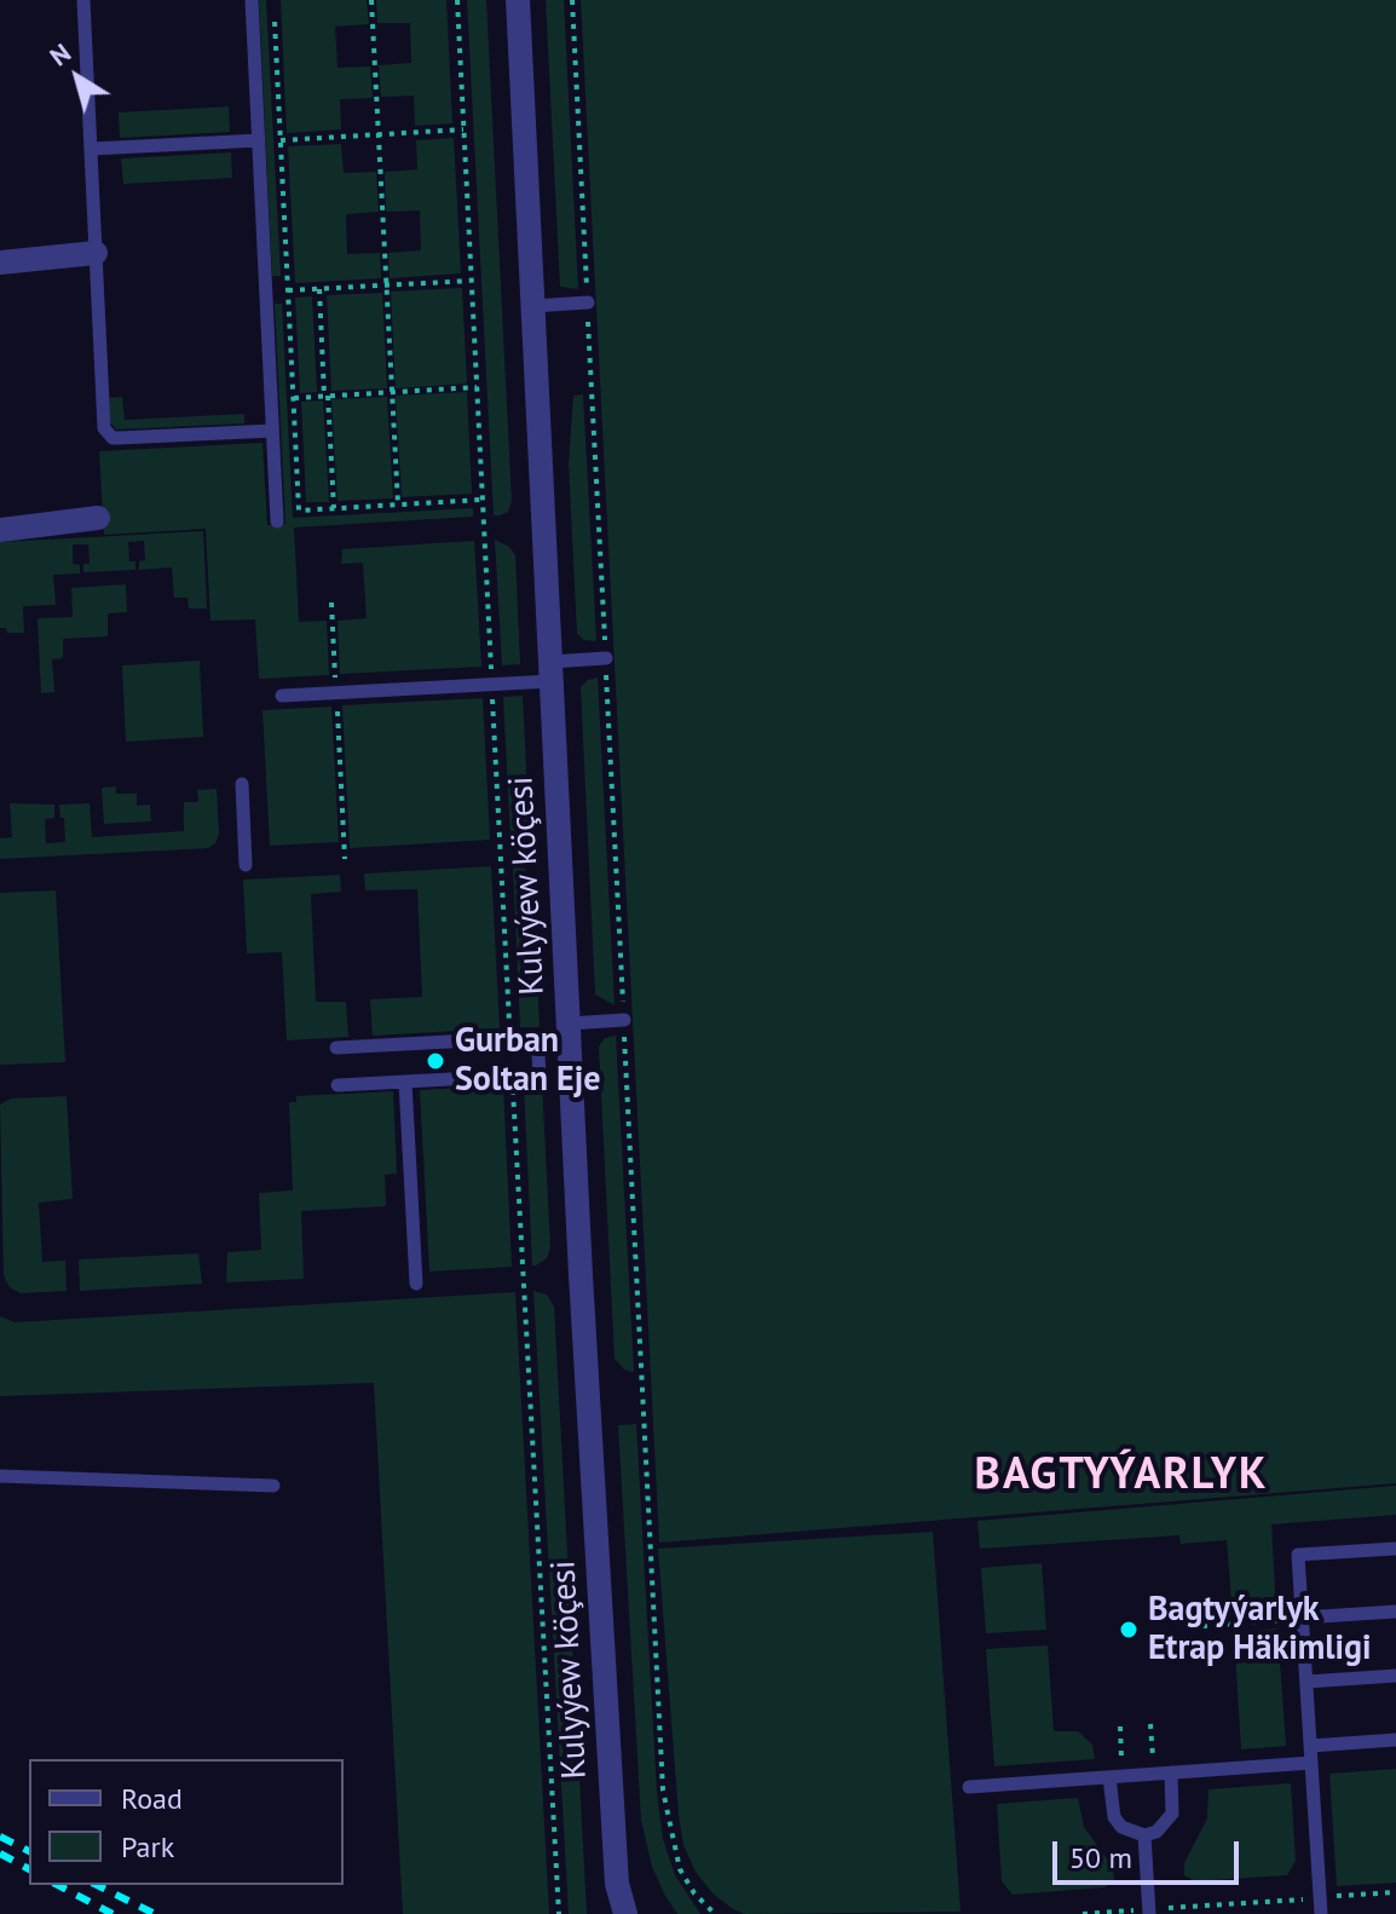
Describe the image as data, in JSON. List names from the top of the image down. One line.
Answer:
{"streets":{"street":["Kulyýew köçesi"]},"districts":["BAGTYÝARLYK"],"places":["Gurban Soltan Eje","Bagtyýarlyk Etrap Häkimligi"],"legend":["Road","Park"],"scale_bar":"50 m","north":"top left"}
